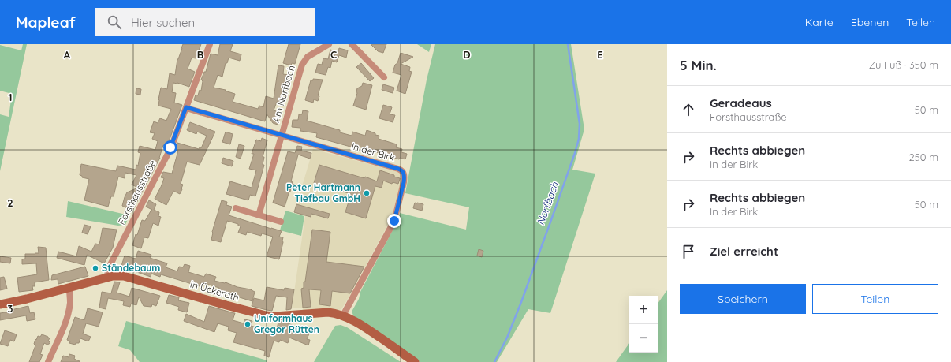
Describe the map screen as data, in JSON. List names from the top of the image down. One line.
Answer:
{"streets":{"main road":["In Ückerath"],"street":["Am Norfbach","In der Birk","Forsthausstraße"]},"crossings":[["Am Norfbach","In der Birk"],["In der Birk","Forsthausstraße"],["In der Birk","In Ückerath"],["Forsthausstraße","In Ückerath"]],"water":["Norfbach"],"places":["Peter Hartmann Tiefbau GmbH","Ständebaum","Uniformhaus Gregor Rütten"],"page":{"header":"Mapleaf","search":"Hier suchen","nav":["Karte","Ebenen","Teilen"],"heading":["5 Min.","Zu Fuß · 350 m"],"list":[["Geradeaus","Forsthausstraße","50 m"],["Rechts abbiegen","In der Birk","250 m"],["Rechts abbiegen","In der Birk","50 m"],"Ziel erreicht"],"buttons":["Speichern","Teilen"],"map_buttons":["+","−"]},"grid":{"columns":["A","B","C","D","E"],"rows":["1","2","3"]}}
